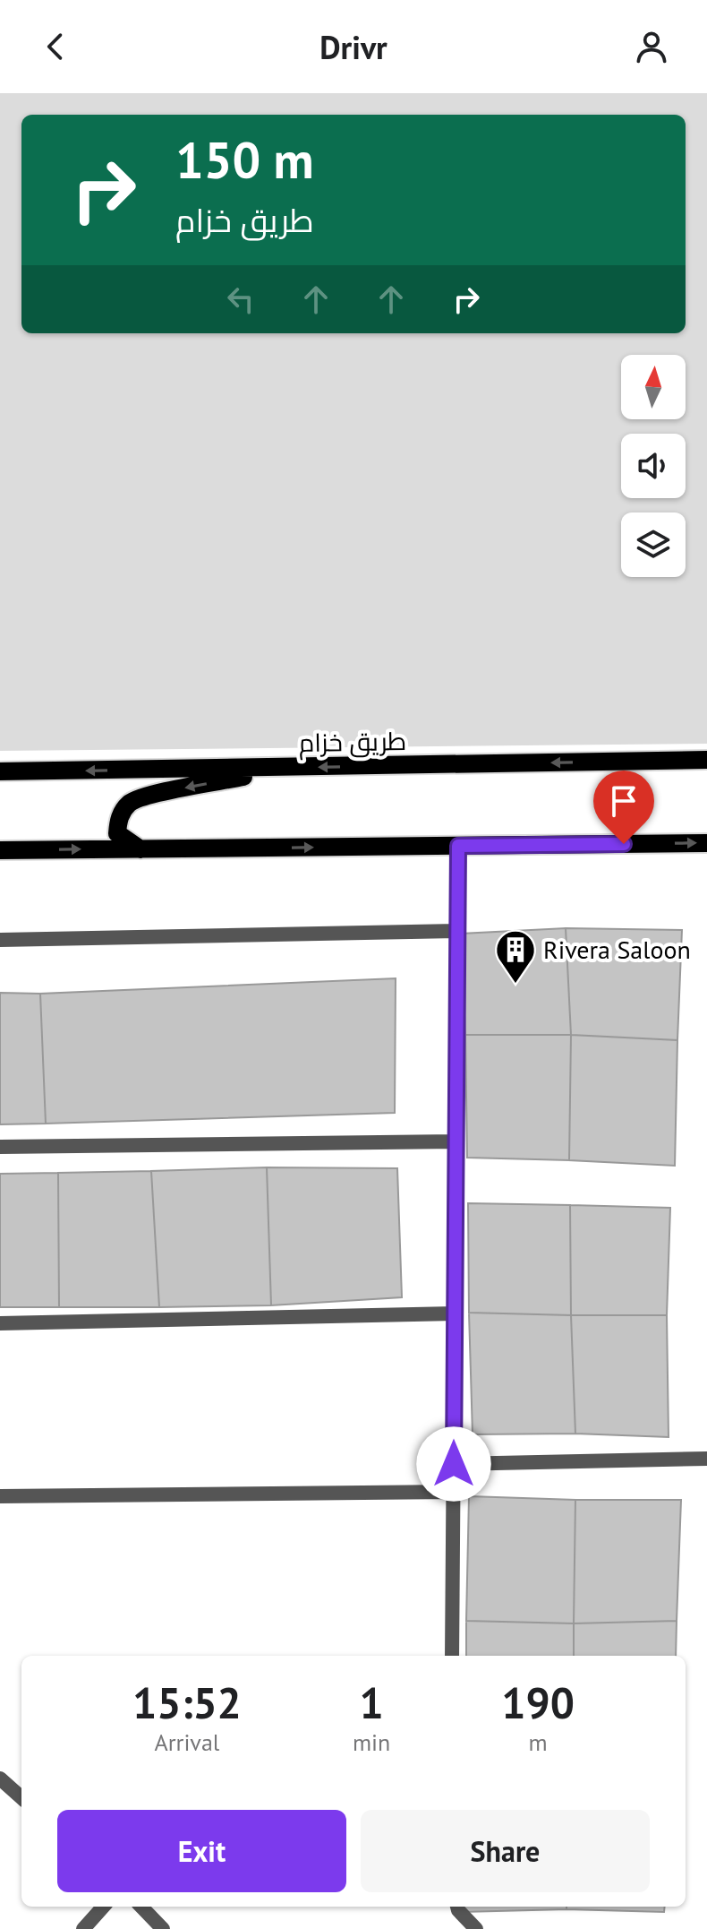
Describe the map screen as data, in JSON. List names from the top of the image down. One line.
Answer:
{"streets":{"main road":["طريق خزام"]},"places":{"building":["Rivera Saloon"]},"north":"top","page":{"header":"Drivr","turn":["150 m","طريق خزام"],"eta":["15:52","Arrival","1","min","190","m"],"buttons":["Exit","Share"]}}
